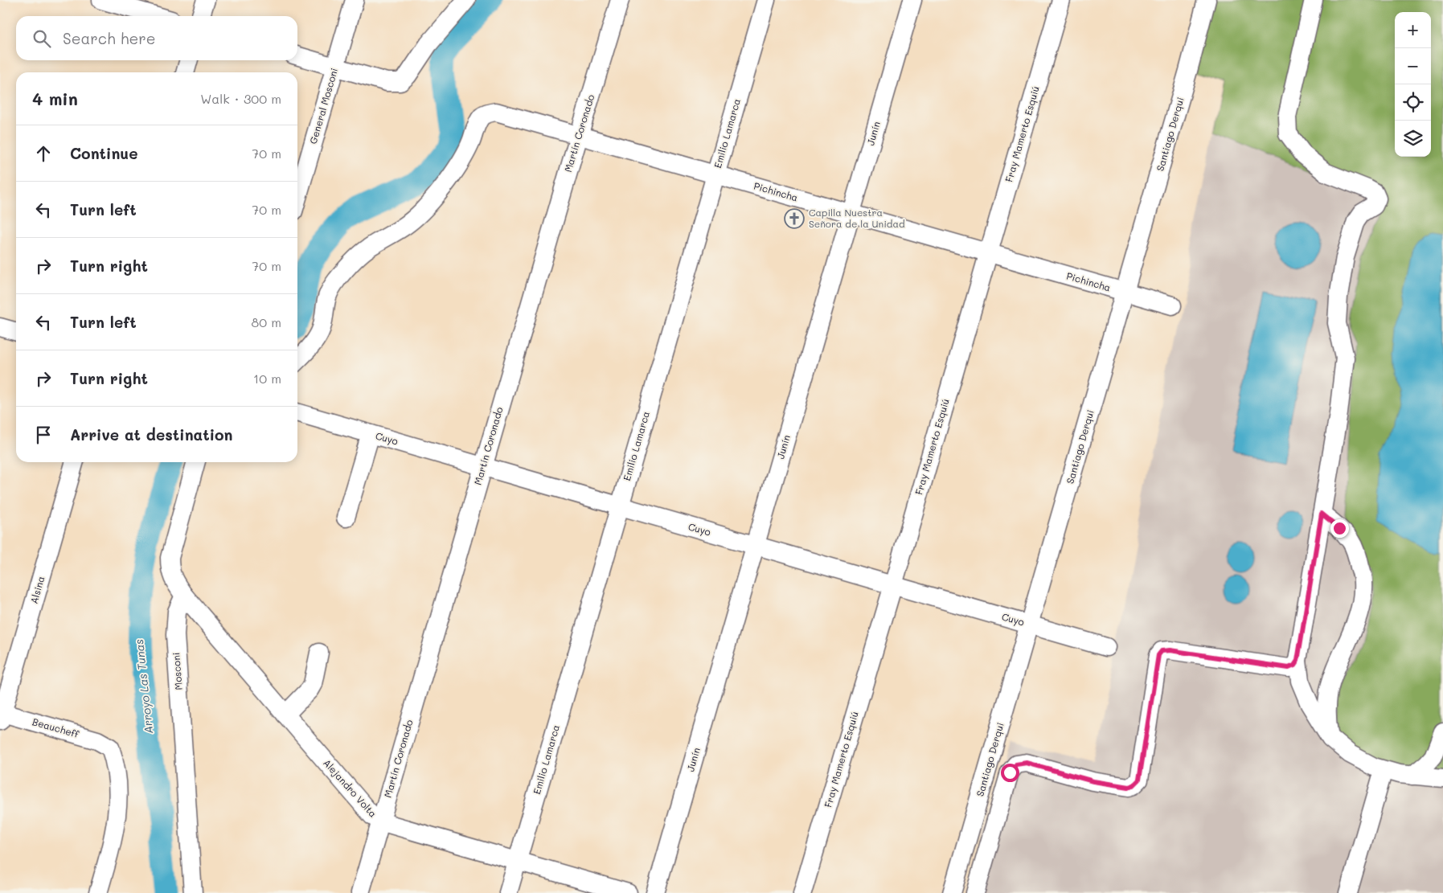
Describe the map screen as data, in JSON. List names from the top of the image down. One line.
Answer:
{"streets":{"street":["General Mosconi","Martín Coronado","Emilio Lamarca","Junín","Fray Mamerto Esquiú","Santiago Derqui","Pichincha","Cuyo","Alsina","Mosconi","Beaucheff","Alejandro Volta"]},"crossings":[["Martín Coronado","Pichincha"],["Martín Coronado","Cuyo"],["Martín Coronado","Alejandro Volta"],["Emilio Lamarca","Pichincha"],["Emilio Lamarca","Cuyo"],["Emilio Lamarca","Alejandro Volta"],["Junín","Pichincha"],["Junín","Cuyo"],["Fray Mamerto Esquiú","Pichincha"],["Fray Mamerto Esquiú","Cuyo"],["Santiago Derqui","Pichincha"],["Santiago Derqui","Cuyo"],["Alsina","Beaucheff"],["Mosconi","Alejandro Volta"]],"water":["Arroyo Las Tunas"],"places":{"church":["Capilla Nuestra Señora de la Unidad"]},"page":{"map_buttons":["+","−"],"search":"Search here","heading":["4 min","Walk · 300 m"],"list":[["Continue","70 m"],["Turn left","70 m"],["Turn right","70 m"],["Turn left","80 m"],["Turn right","10 m"],"Arrive at destination"]}}
